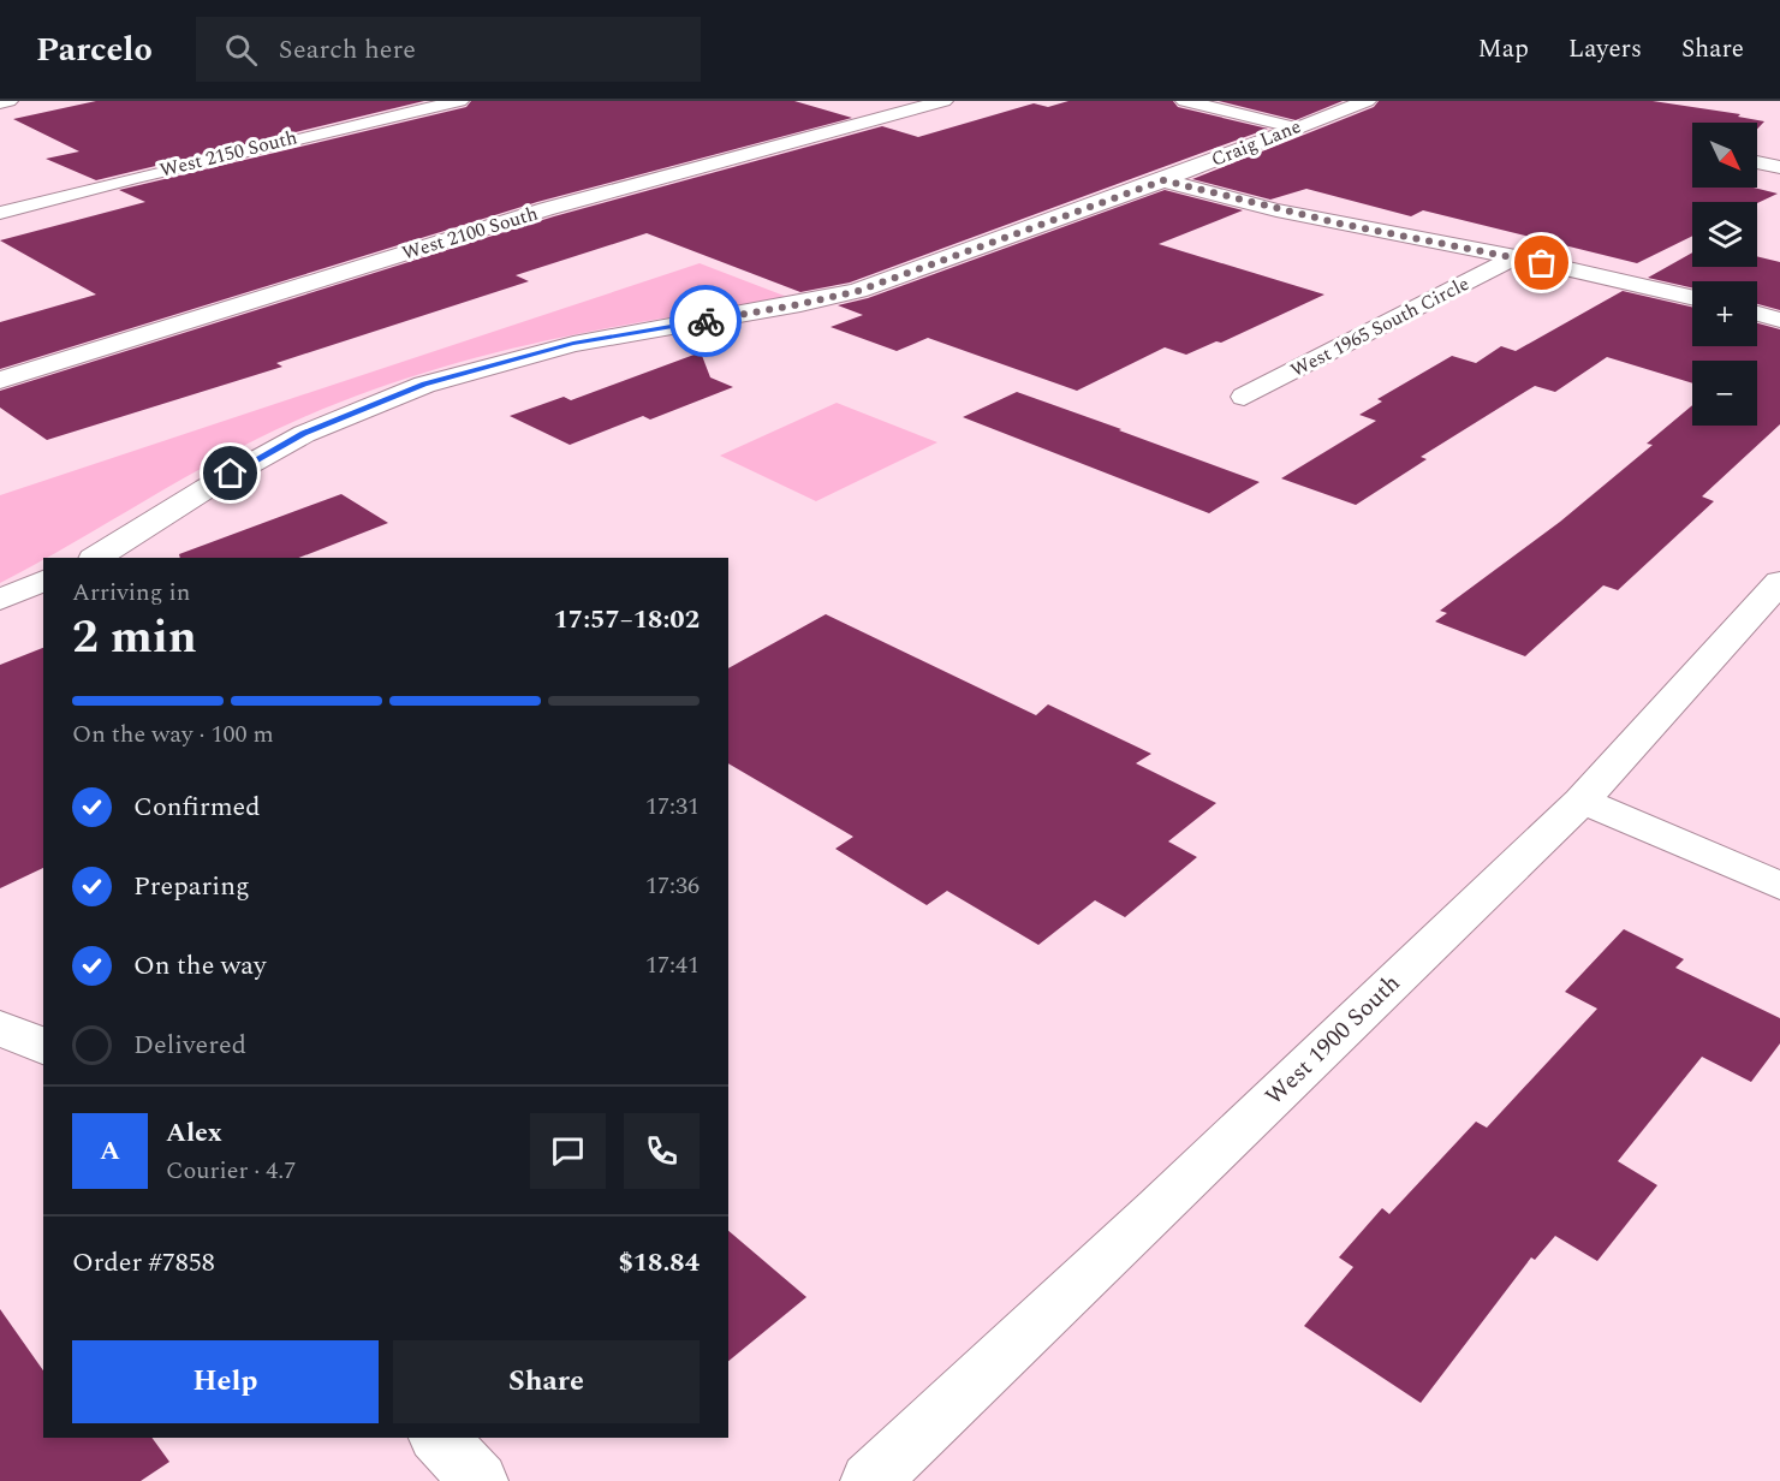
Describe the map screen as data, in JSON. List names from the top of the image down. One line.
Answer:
{"streets":{"street":["Craig Lane","West 2150 South","West 2100 South","West 1965 South Circle","West 1900 South"]},"north":"bottom right","page":{"header":"Parcelo","search":"Search here","nav":["Map","Layers","Share"],"map_buttons":["+","−"],"heading":["2 min","Arriving in","17:57–18:02"],"panel":["Alex","Courier · 4.7","Order #7858","$18.84"],"bar":"On the way · 100 m","list":[["Confirmed","17:31"],["Preparing","17:36"],["On the way","17:41"],"Delivered"],"round":"A","buttons":["Help","Share"]}}
